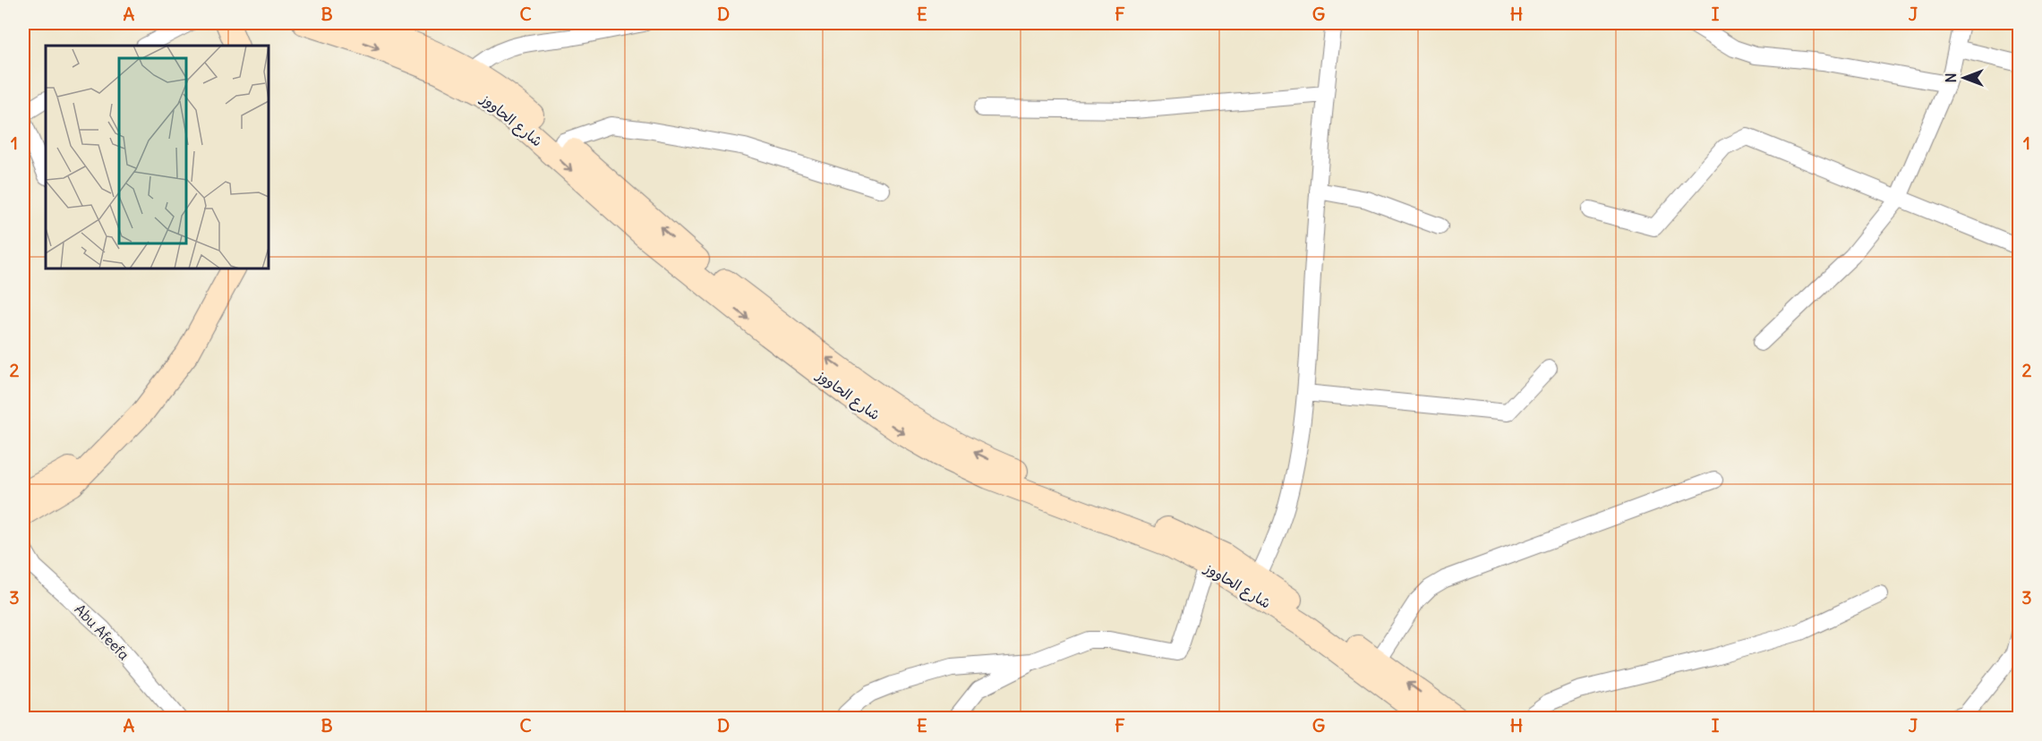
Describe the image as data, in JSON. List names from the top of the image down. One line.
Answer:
{"streets":{"main road":["شارع الحاووز"],"street":["Abu Afeefa"]},"north":"left","grid":{"columns":["A","B","C","D","E","F","G","H","I","J"],"rows":["1","2","3"]}}
